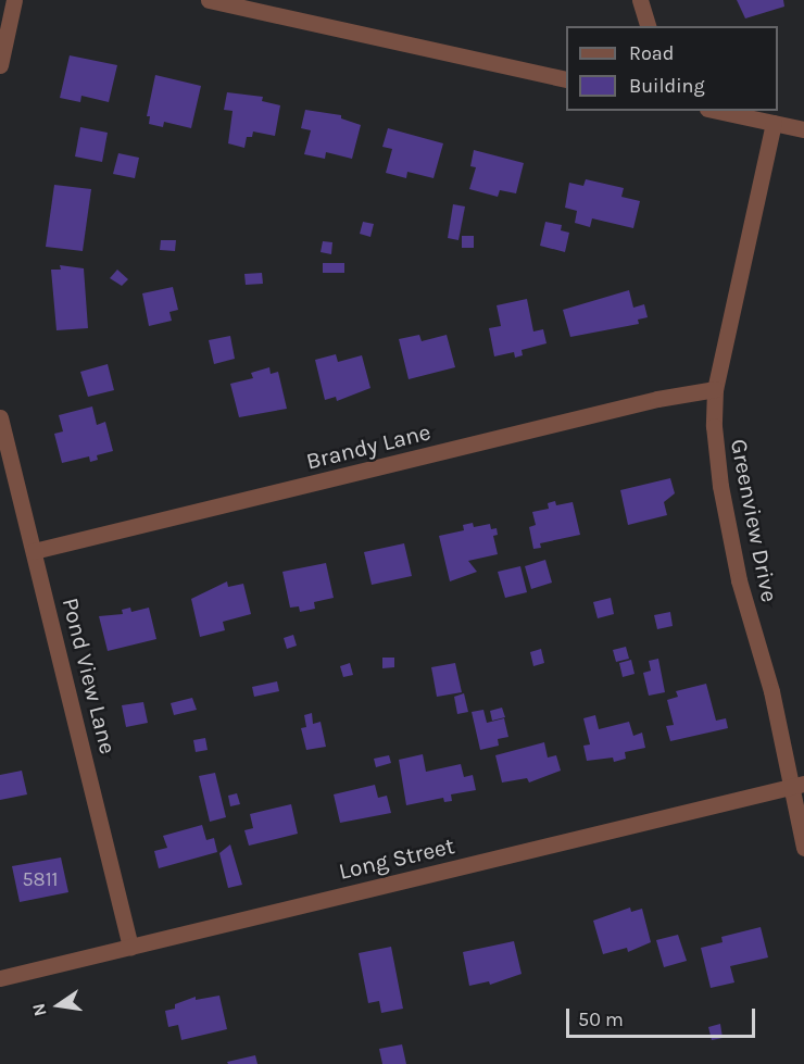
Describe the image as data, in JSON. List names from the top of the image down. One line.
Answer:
{"streets":{"street":["Brandy Lane","Greenview Drive","Pond View Lane","Long Street"]},"crossings":[["Brandy Lane","Greenview Drive"],["Brandy Lane","Pond View Lane"],["Greenview Drive","Long Street"],["Pond View Lane","Long Street"]],"house_numbers":["5811"],"legend":["Road","Building"],"scale_bar":"50 m","north":"left"}
